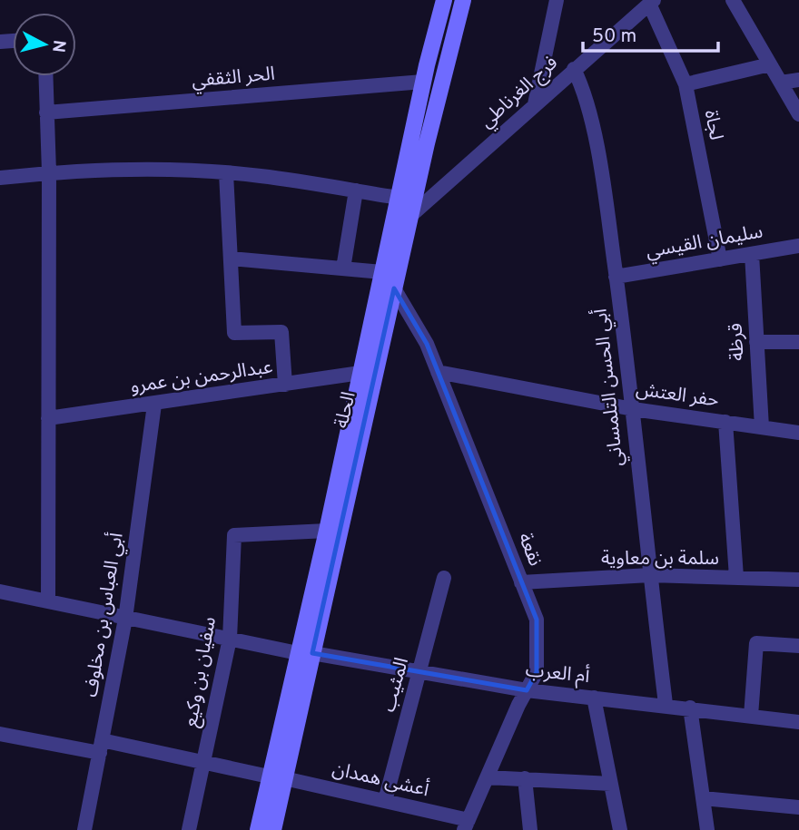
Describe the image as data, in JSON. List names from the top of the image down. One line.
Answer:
{"streets":{"main road":["الحلة"],"street":["الحر الثقفي","فرج الغرناطي","لجاة","سليمان القيسي","قرظة","عبدالرحمن بن عمرو","أبي الحسن التلمساني","حفر العتش","نقعة","سلمة بن معاوية","أبي العباس بن مخلوف","سفيان بن وكيع","أم العرب","المثيب","أعشى همدان"]},"crossings":[["الحر الثقفي","الحلة"],["فرج الغرناطي","لجاة"],["فرج الغرناطي","أبي الحسن التلمساني"],["فرج الغرناطي","الحلة"],["لجاة","سليمان القيسي"],["سليمان القيسي","قرظة"],["سليمان القيسي","أبي الحسن التلمساني"],["قرظة","حفر العتش"],["عبدالرحمن بن عمرو","الحلة"],["عبدالرحمن بن عمرو","أبي العباس بن مخلوف"],["أبي الحسن التلمساني","حفر العتش"],["أبي الحسن التلمساني","سلمة بن معاوية"],["أبي الحسن التلمساني","أم العرب"],["حفر العتش","نقعة"],["الحلة","نقعة"],["الحلة","سفيان بن وكيع"],["الحلة","أم العرب"],["الحلة","أعشى همدان"],["نقعة","سلمة بن معاوية"],["نقعة","أم العرب"],["نقعة","أعشى همدان"],["أبي العباس بن مخلوف","أم العرب"],["أبي العباس بن مخلوف","أعشى همدان"],["سفيان بن وكيع","أم العرب"],["سفيان بن وكيع","أعشى همدان"],["أم العرب","المثيب"],["المثيب","أعشى همدان"]],"scale_bar":"50 m","north":"right"}
